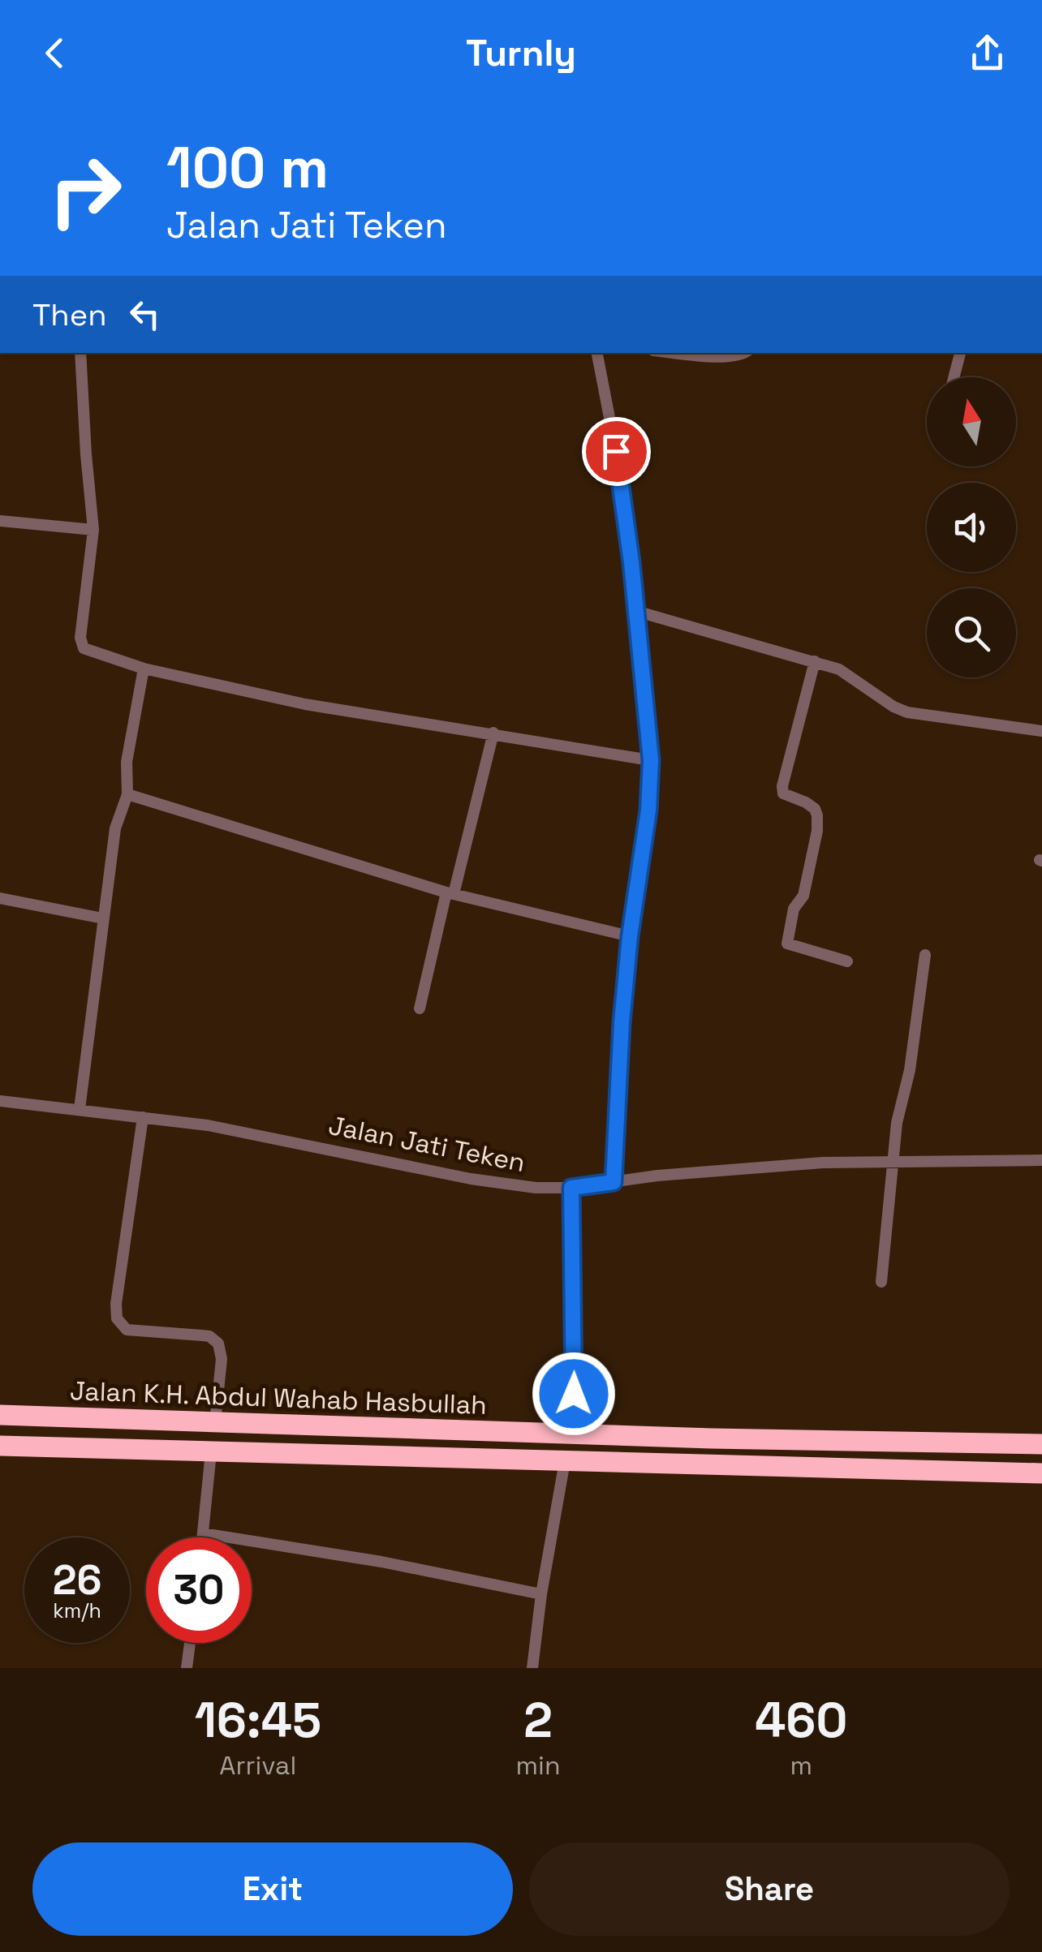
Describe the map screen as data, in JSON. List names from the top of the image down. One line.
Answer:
{"streets":{"highway":["Jalan K.H. Abdul Wahab Hasbullah"],"street":["Jalan Jati Teken"]},"north":"top","page":{"header":"Turnly","turn":["100 m","Jalan Jati Teken"],"then":"Then","speed":"26 km/h","limit":"30","eta":["16:45","Arrival","2","min","460","m"],"buttons":["Exit","Share"]}}
